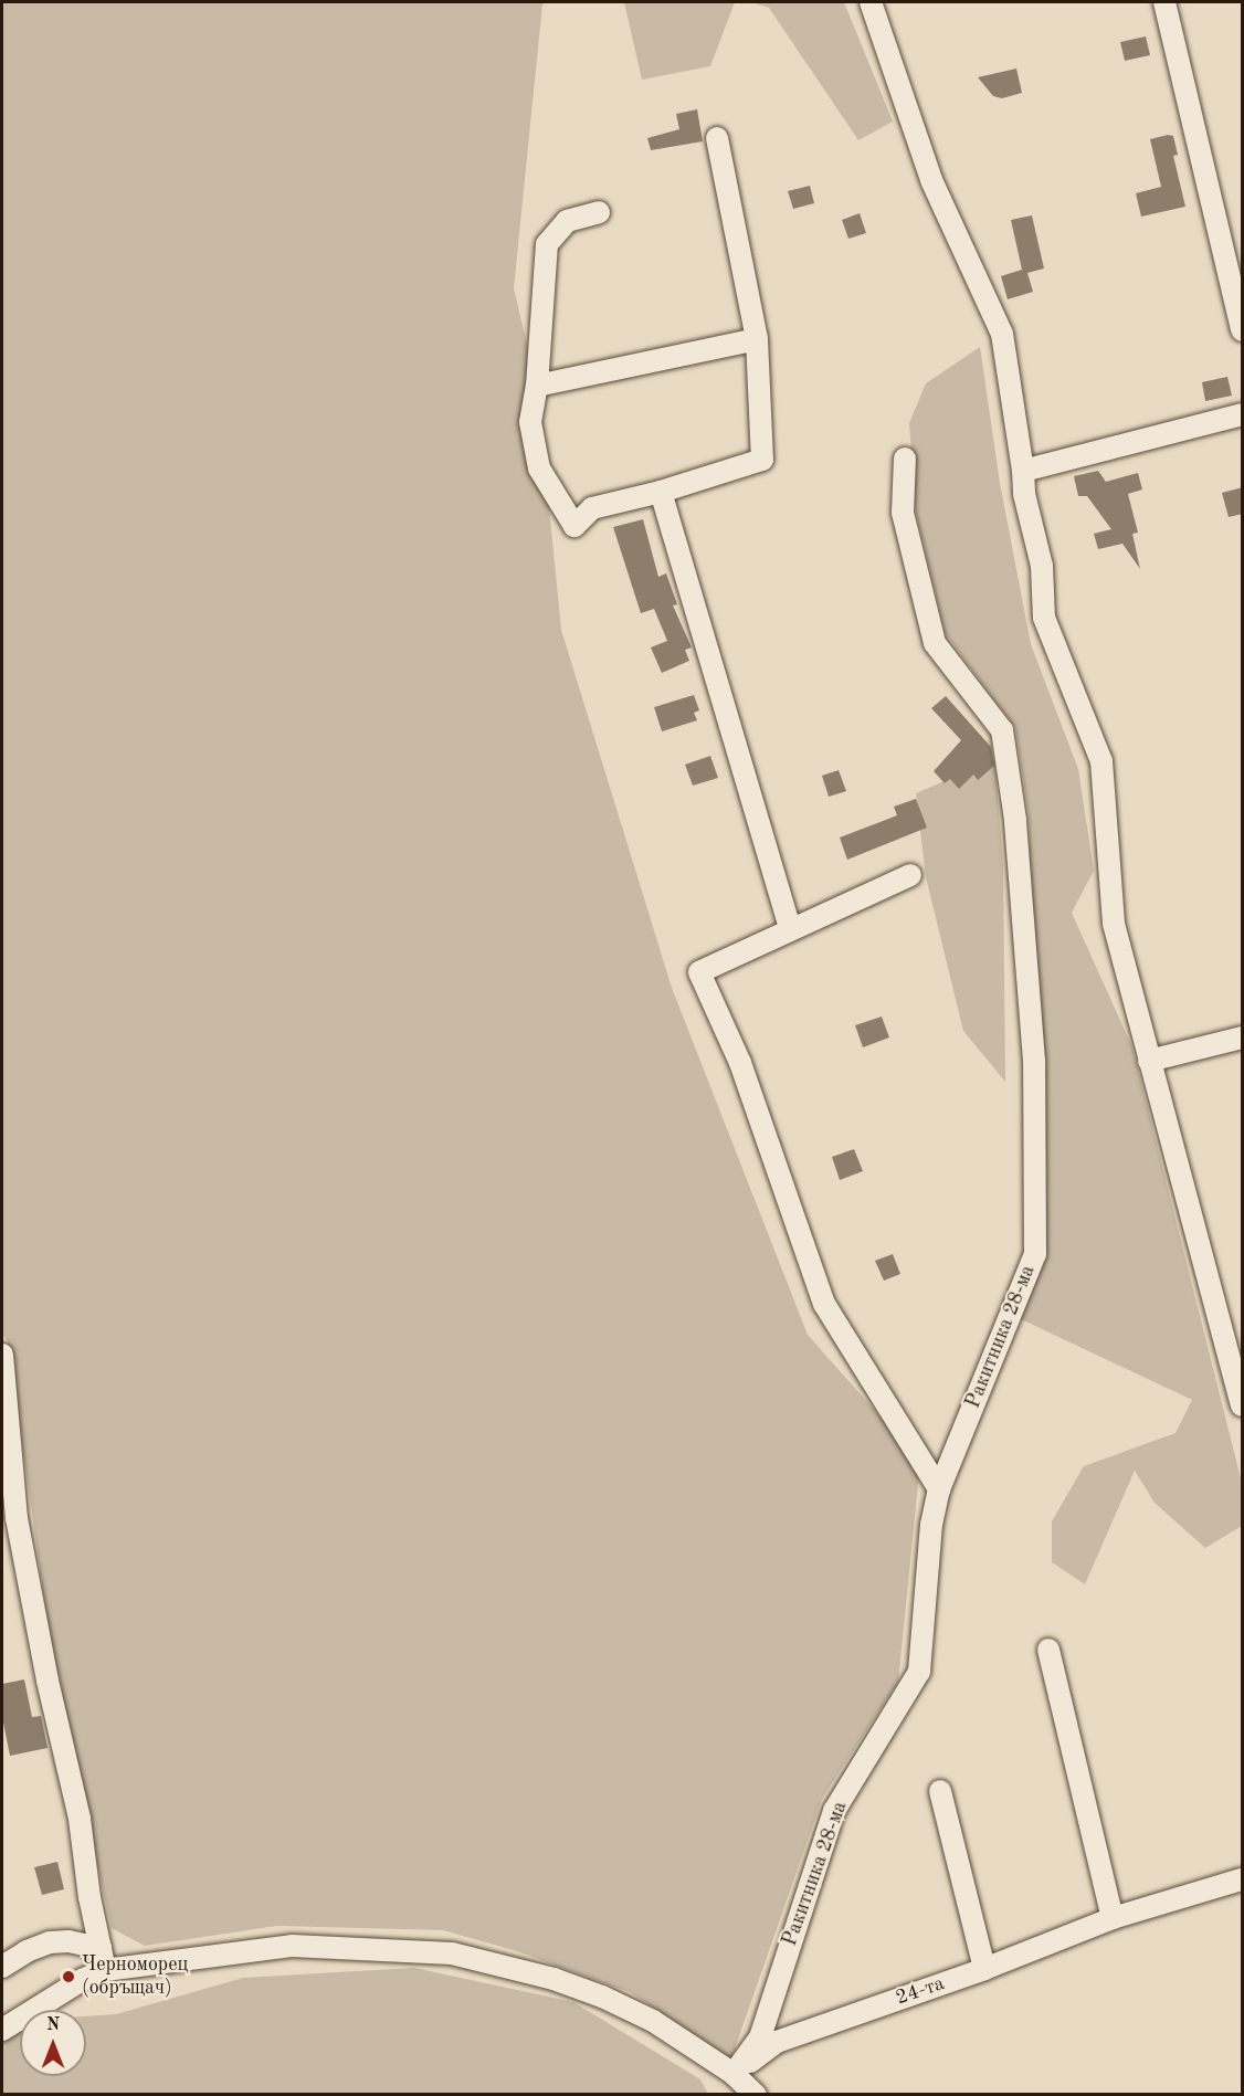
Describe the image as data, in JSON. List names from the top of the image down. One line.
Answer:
{"streets":{"street":["Ракитника 28-ма","24-та"]},"crossings":[["Ракитника 28-ма","24-та"]],"places":["Черноморец (обръщач)"],"north":"top"}
